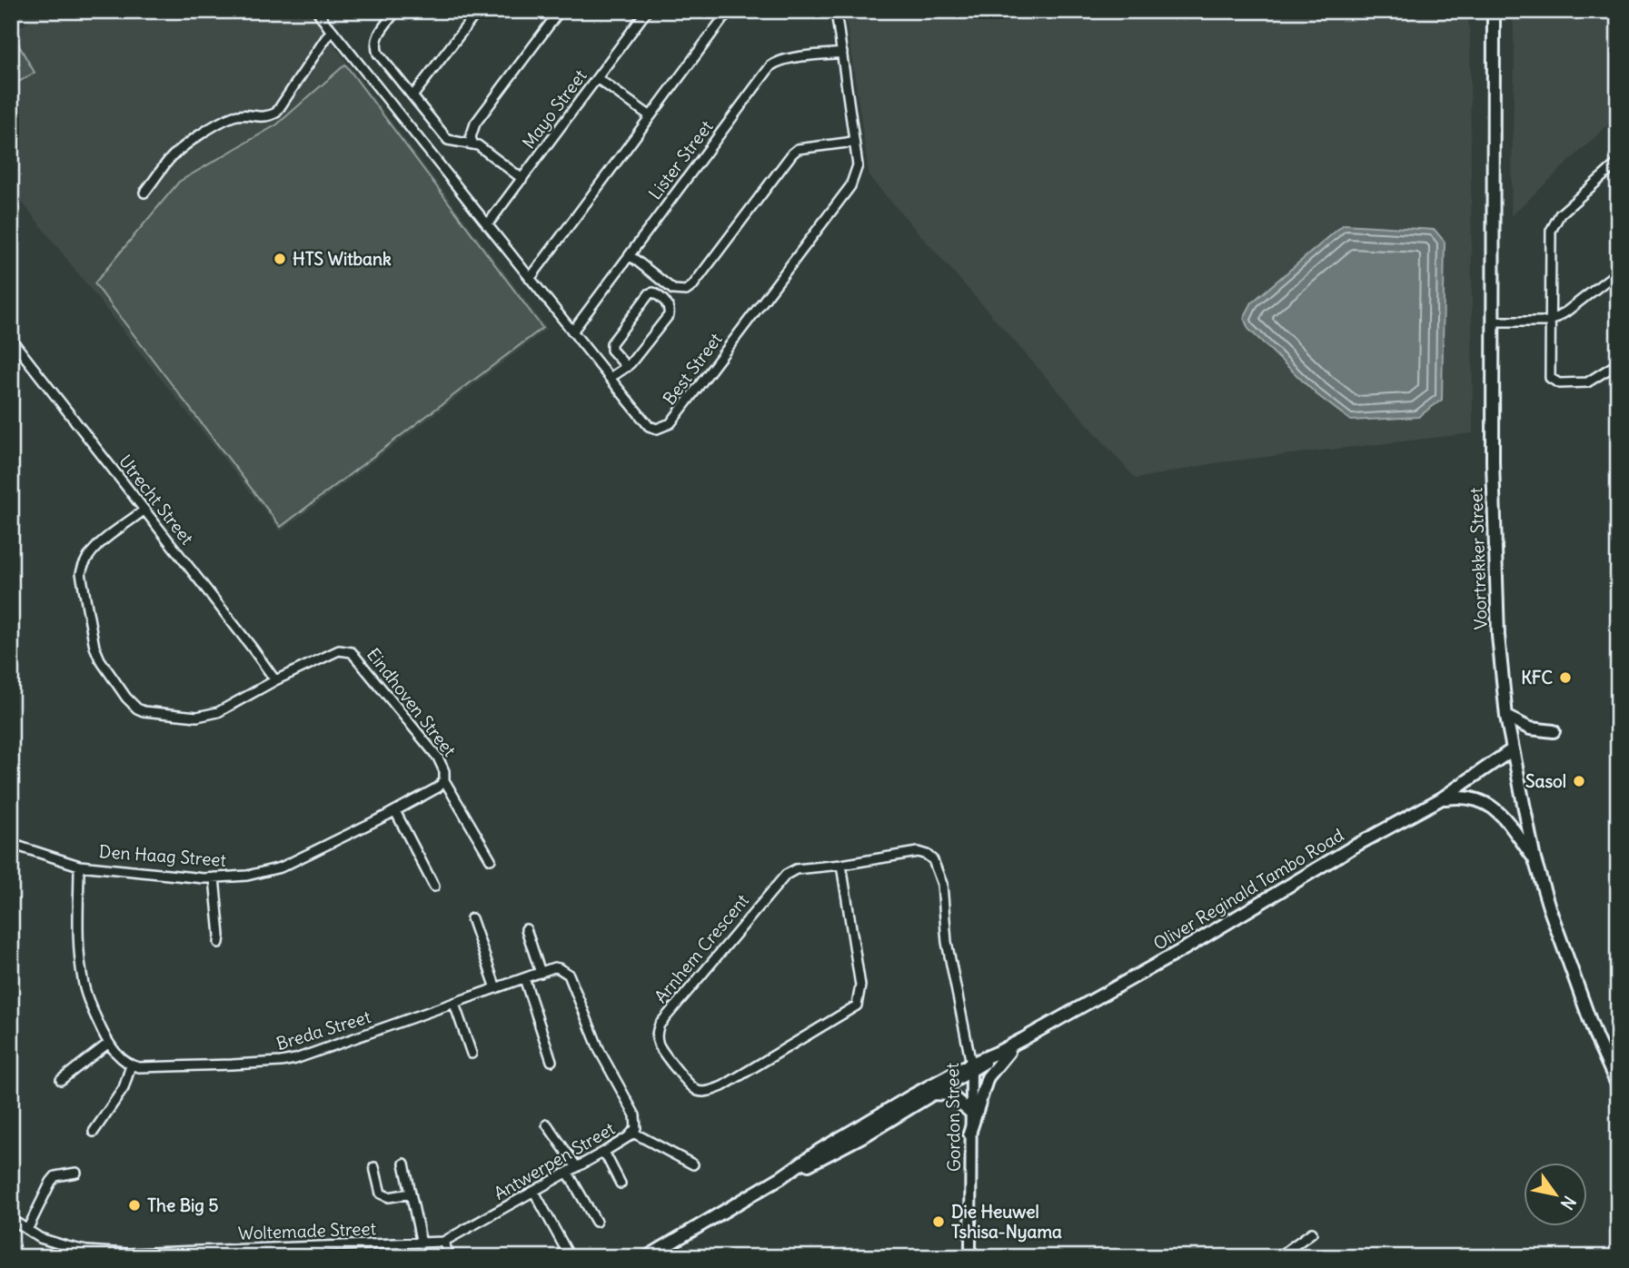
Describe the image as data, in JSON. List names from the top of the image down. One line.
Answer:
{"streets":{"main road":["Voortrekker Street","Oliver Reginald Tambo Road"],"street":["Mayo Street","Lister Street","Best Street","Utrecht Street","Eindhoven Street","Den Haag Street","Arnhem Crescent","Breda Street","Gordon Street","Antwerpen Street","Woltemade Street"]},"crossings":[["Mayo Street","Best Street"],["Lister Street","Best Street"],["Utrecht Street","Eindhoven Street"],["Voortrekker Street","Oliver Reginald Tambo Road"],["Eindhoven Street","Den Haag Street"],["Oliver Reginald Tambo Road","Gordon Street"],["Arnhem Crescent","Gordon Street"],["Breda Street","Antwerpen Street"],["Antwerpen Street","Woltemade Street"]],"places":["HTS Witbank","KFC","Sasol","The Big 5","Die Heuwel Tshisa-Nyama"],"north":"bottom right"}
